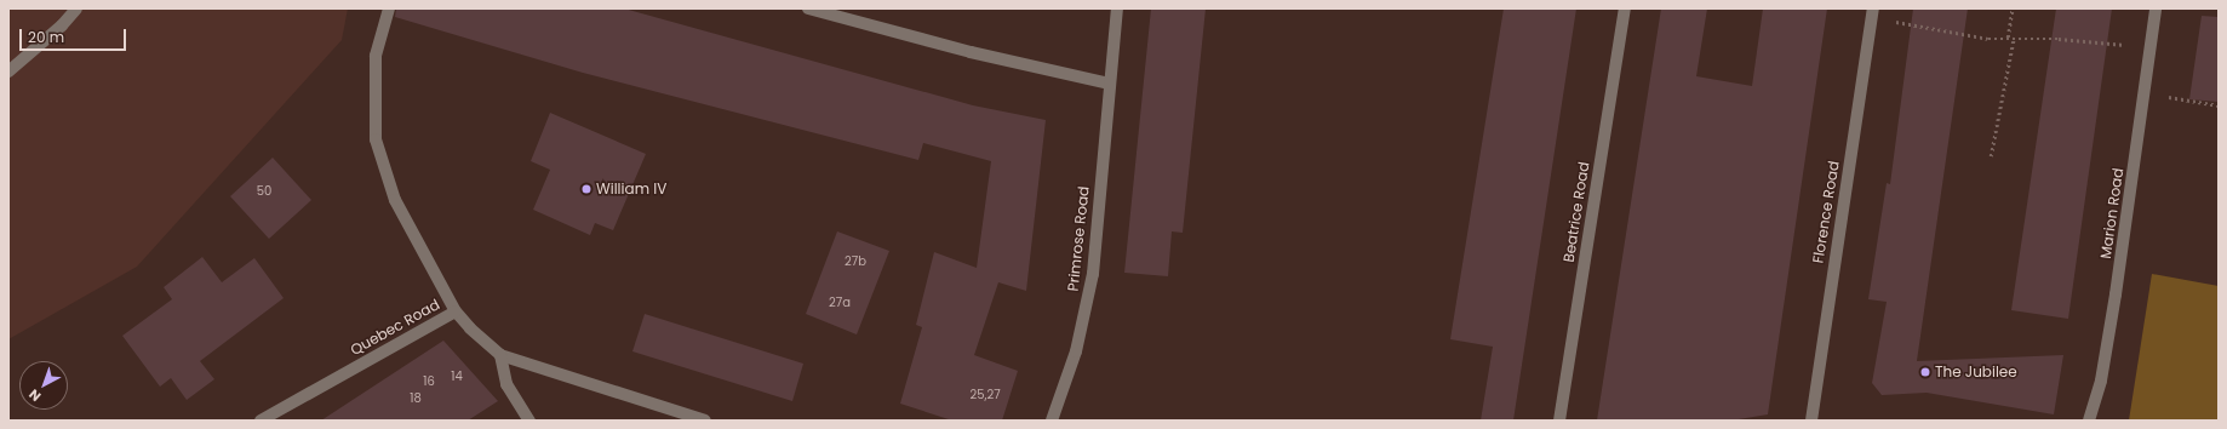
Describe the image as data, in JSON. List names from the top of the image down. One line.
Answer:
{"streets":{"street":["Beatrice Road","Florence Road","Marion Road","Primrose Road","Quebec Road"]},"places":["William IV","The Jubilee"],"house_numbers":["50","27b","27a","14","16","25,27","18"],"scale_bar":"20 m","north":"bottom left"}
